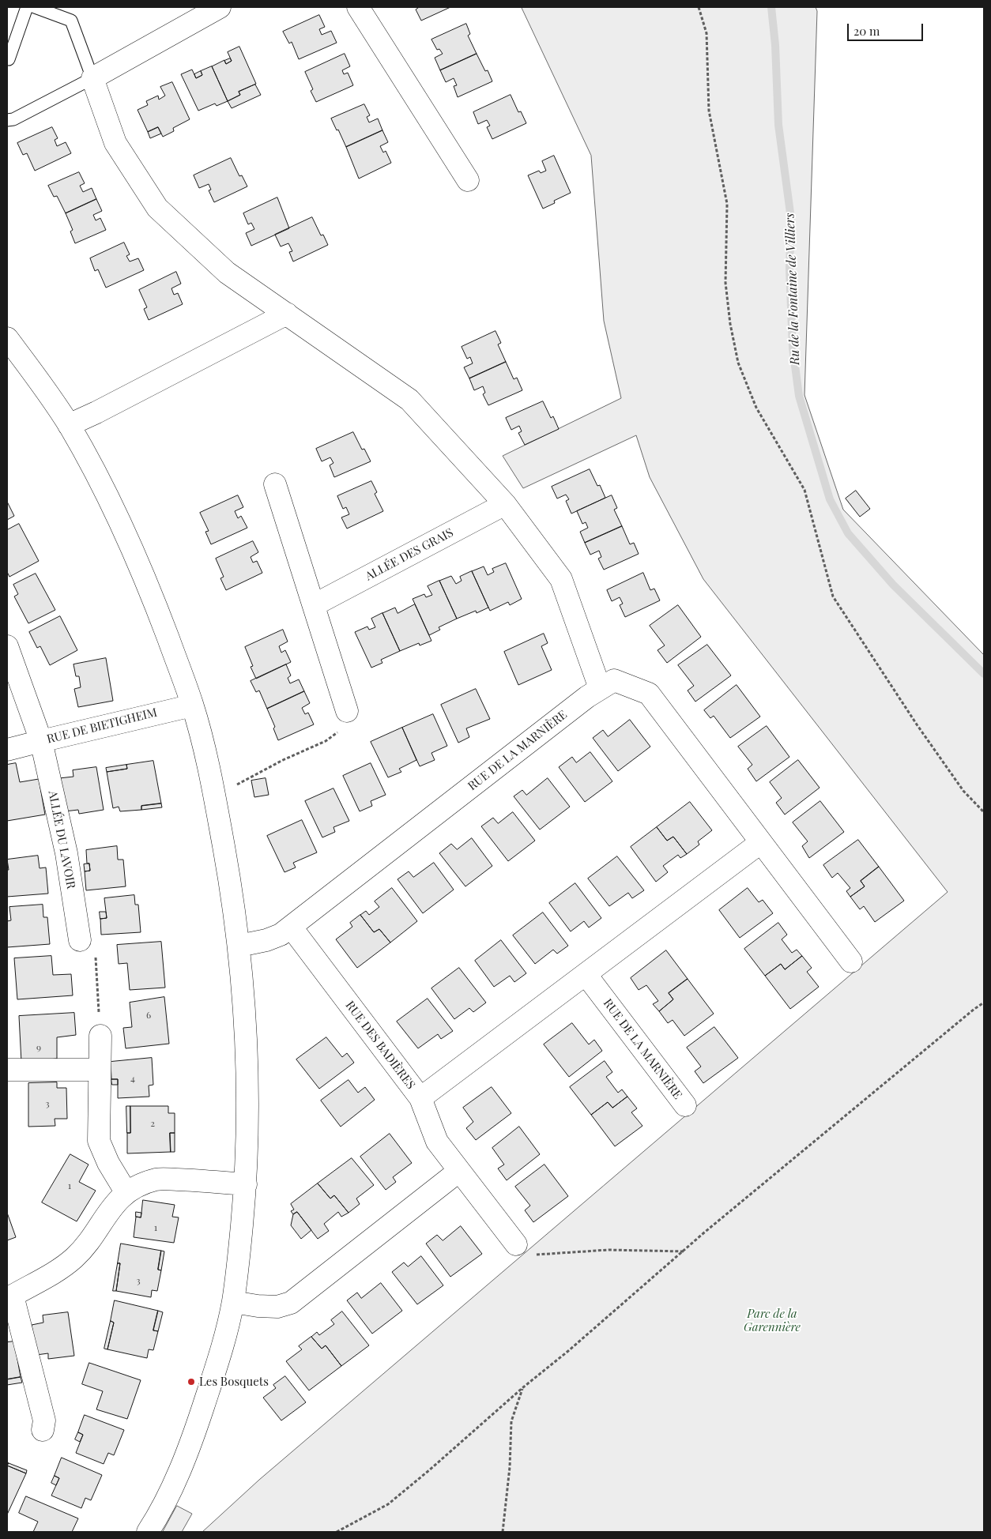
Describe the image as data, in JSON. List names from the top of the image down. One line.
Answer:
{"streets":{"street":["ALLÉE DES GRAIS","RUE DE BIETIGHEIM","RUE DE LA MARNIÈRE","ALLÉE DU LAVOIR","RUE DES BADIÈRES"]},"crossings":[["RUE DE BIETIGHEIM","ALLÉE DU LAVOIR"],["RUE DE LA MARNIÈRE","RUE DES BADIÈRES"]],"water":["Ru de la Fontaine de Villiers"],"parks":["Parc de la Garennière"],"places":["Les Bosquets"],"house_numbers":["6","9","4","3","2","1","1","3"],"scale_bar":"20 m"}
